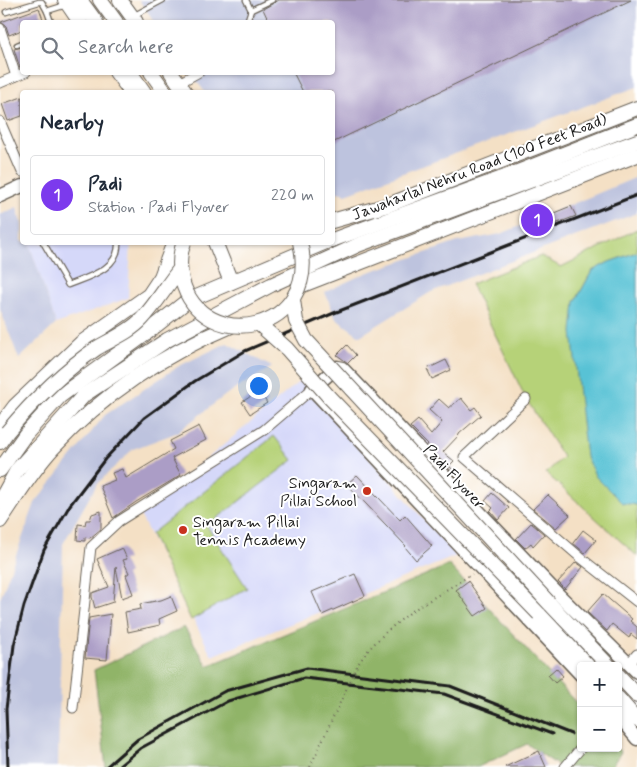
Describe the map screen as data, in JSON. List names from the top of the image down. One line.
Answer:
{"streets":{"main road":["Jawaharlal Nehru Road (100 Feet Road)","Padi Flyover"]},"places":["Singaram Pillai School","Singaram Pillai Tennis Academy"],"page":{"search":"Search here","heading":"Nearby","list":[{"mark":"1","name":"Padi","note":"Station · Padi Flyover","value":"220 m"}],"pins":"1","map_buttons":["+","−"]}}
